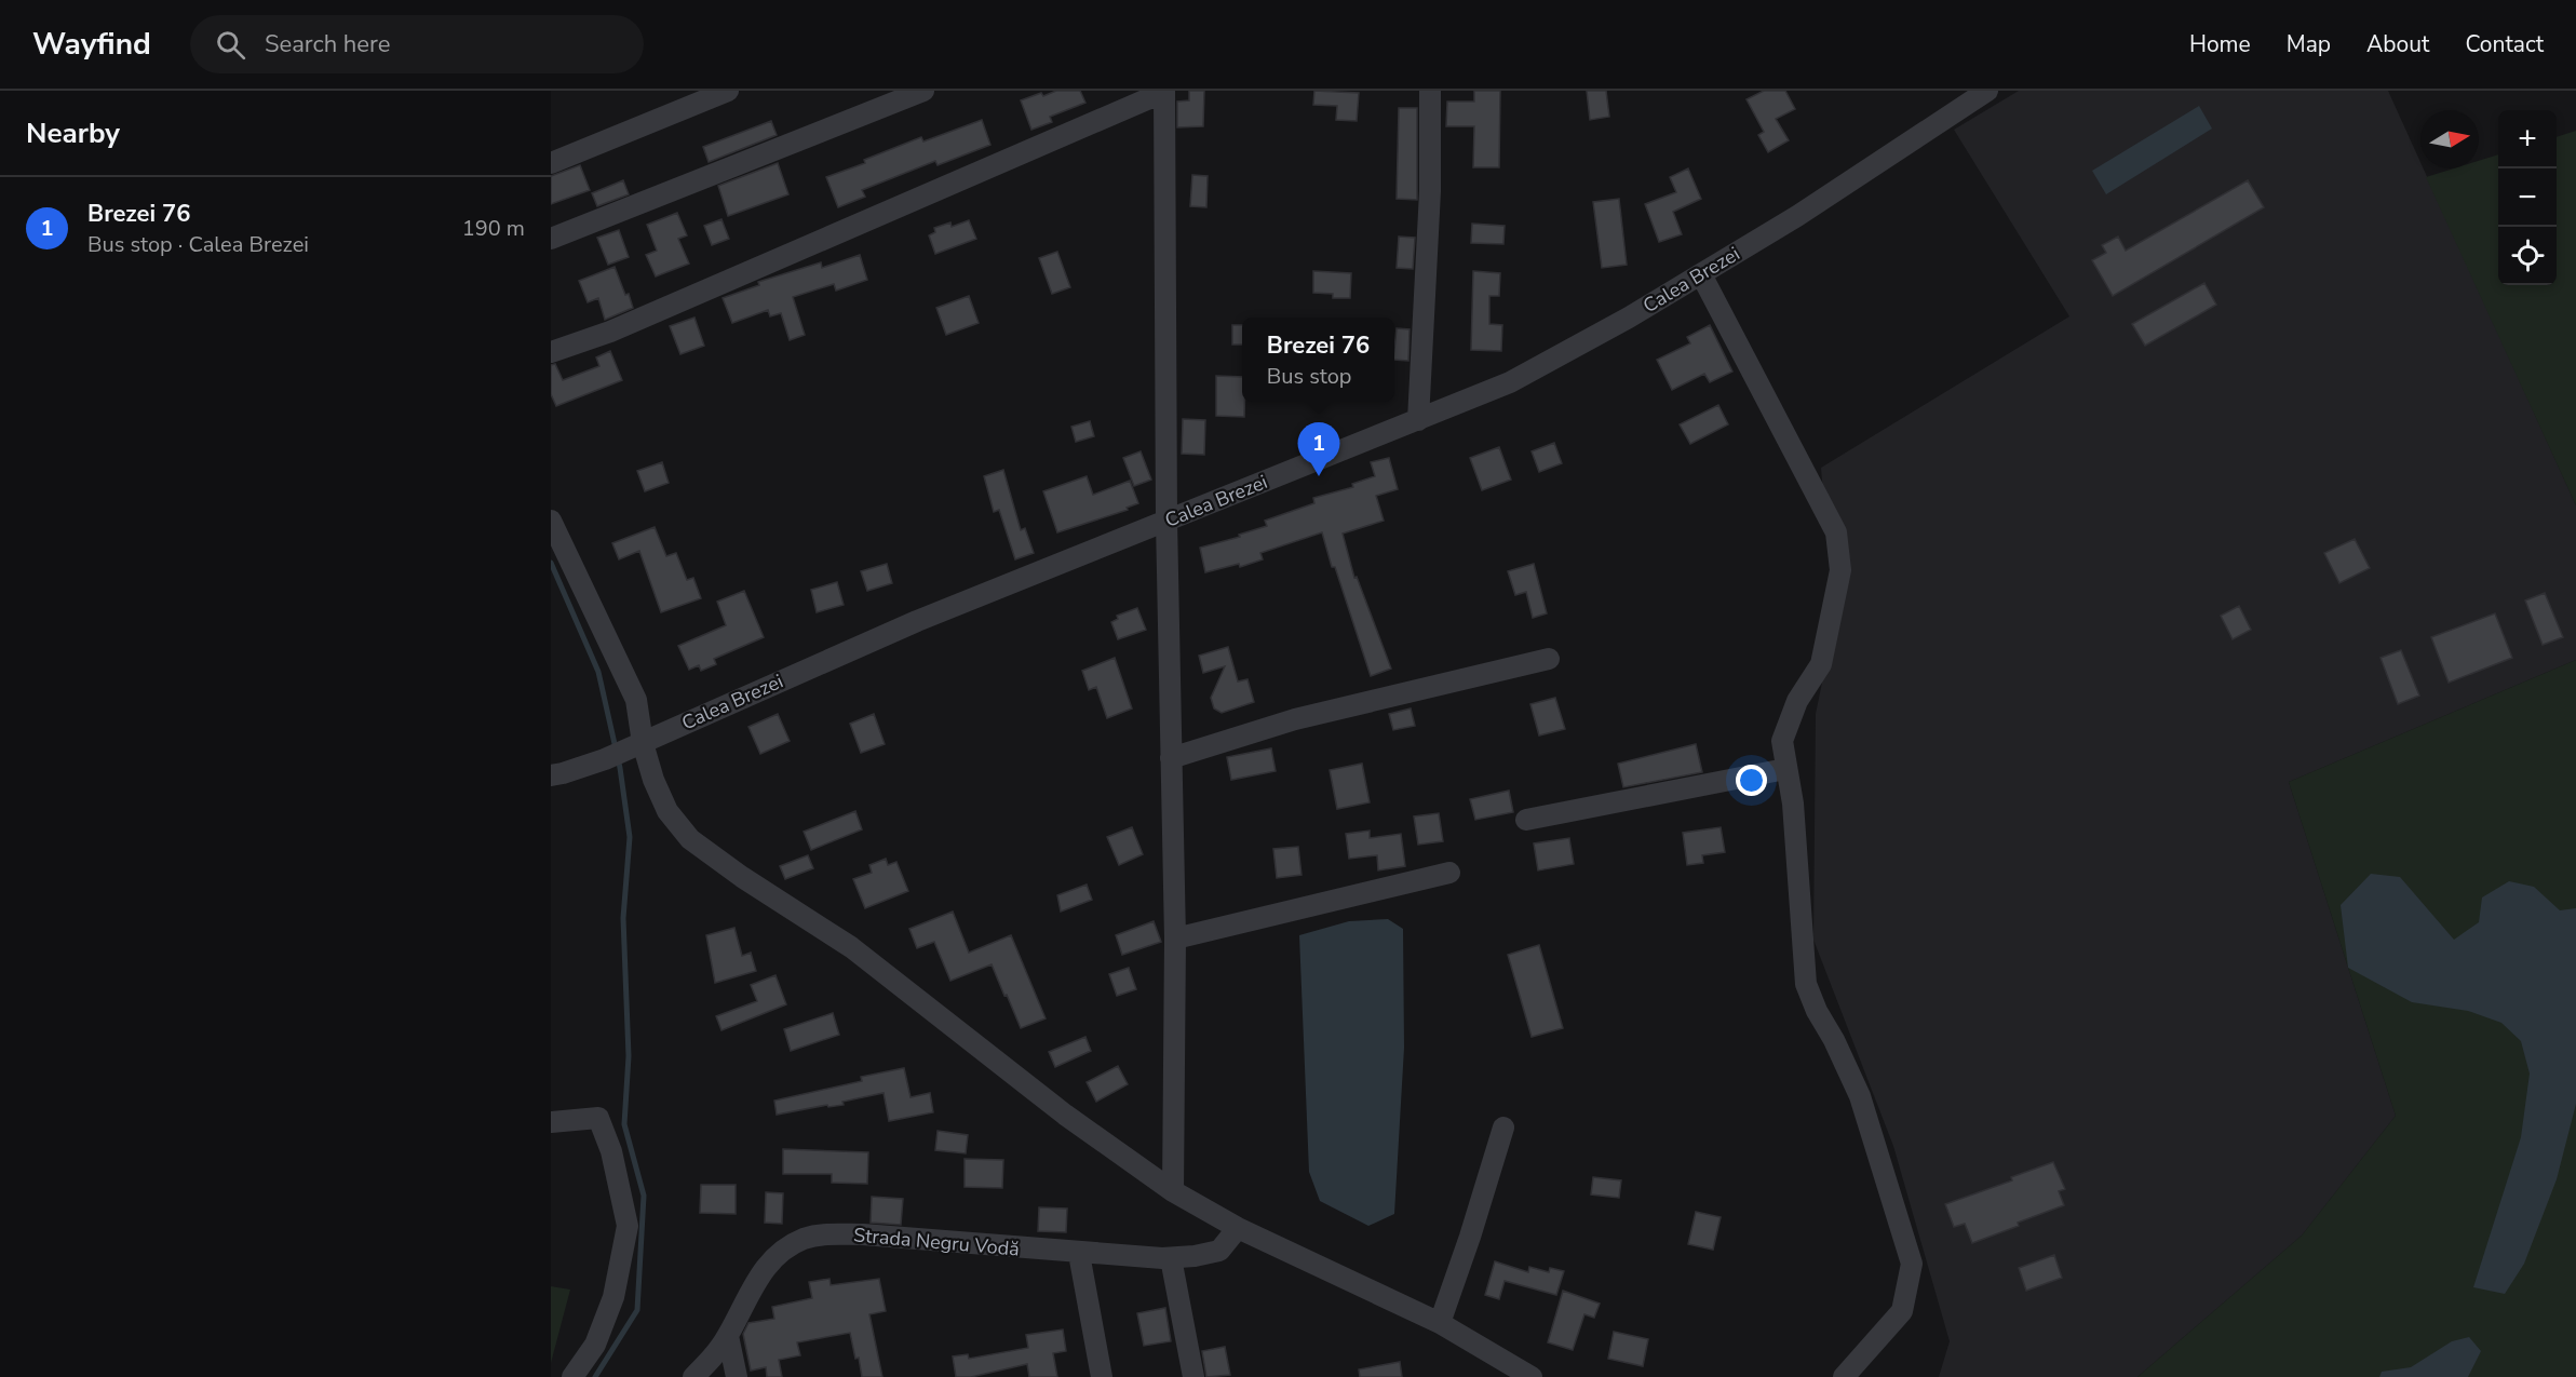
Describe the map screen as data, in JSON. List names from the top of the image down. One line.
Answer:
{"streets":{"street":["Calea Brezei","Strada Negru Vodă"]},"north":"right","page":{"header":"Wayfind","search":"Search here","nav":["Home","Map","About","Contact"],"heading":"Nearby","map_buttons":["+","−"],"list":[{"mark":"1","name":"Brezei 76","note":"Bus stop · Calea Brezei","value":"190 m"}],"popup":["Brezei 76","Bus stop"],"pins":"1"}}
